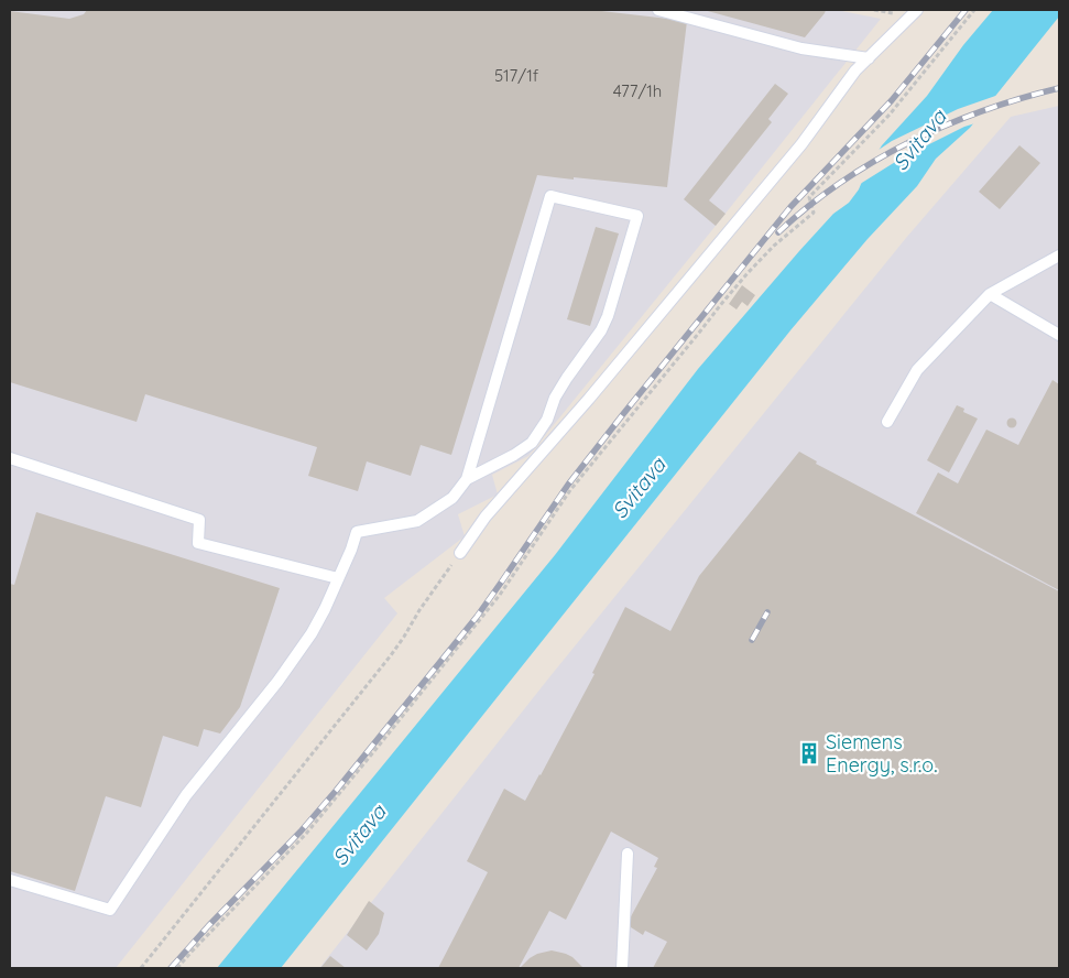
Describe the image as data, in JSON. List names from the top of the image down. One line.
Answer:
{"water":["Svitava"],"places":{"building":["Siemens Energy, s.r.o."]},"house_numbers":["517/1f","477/1h"]}
